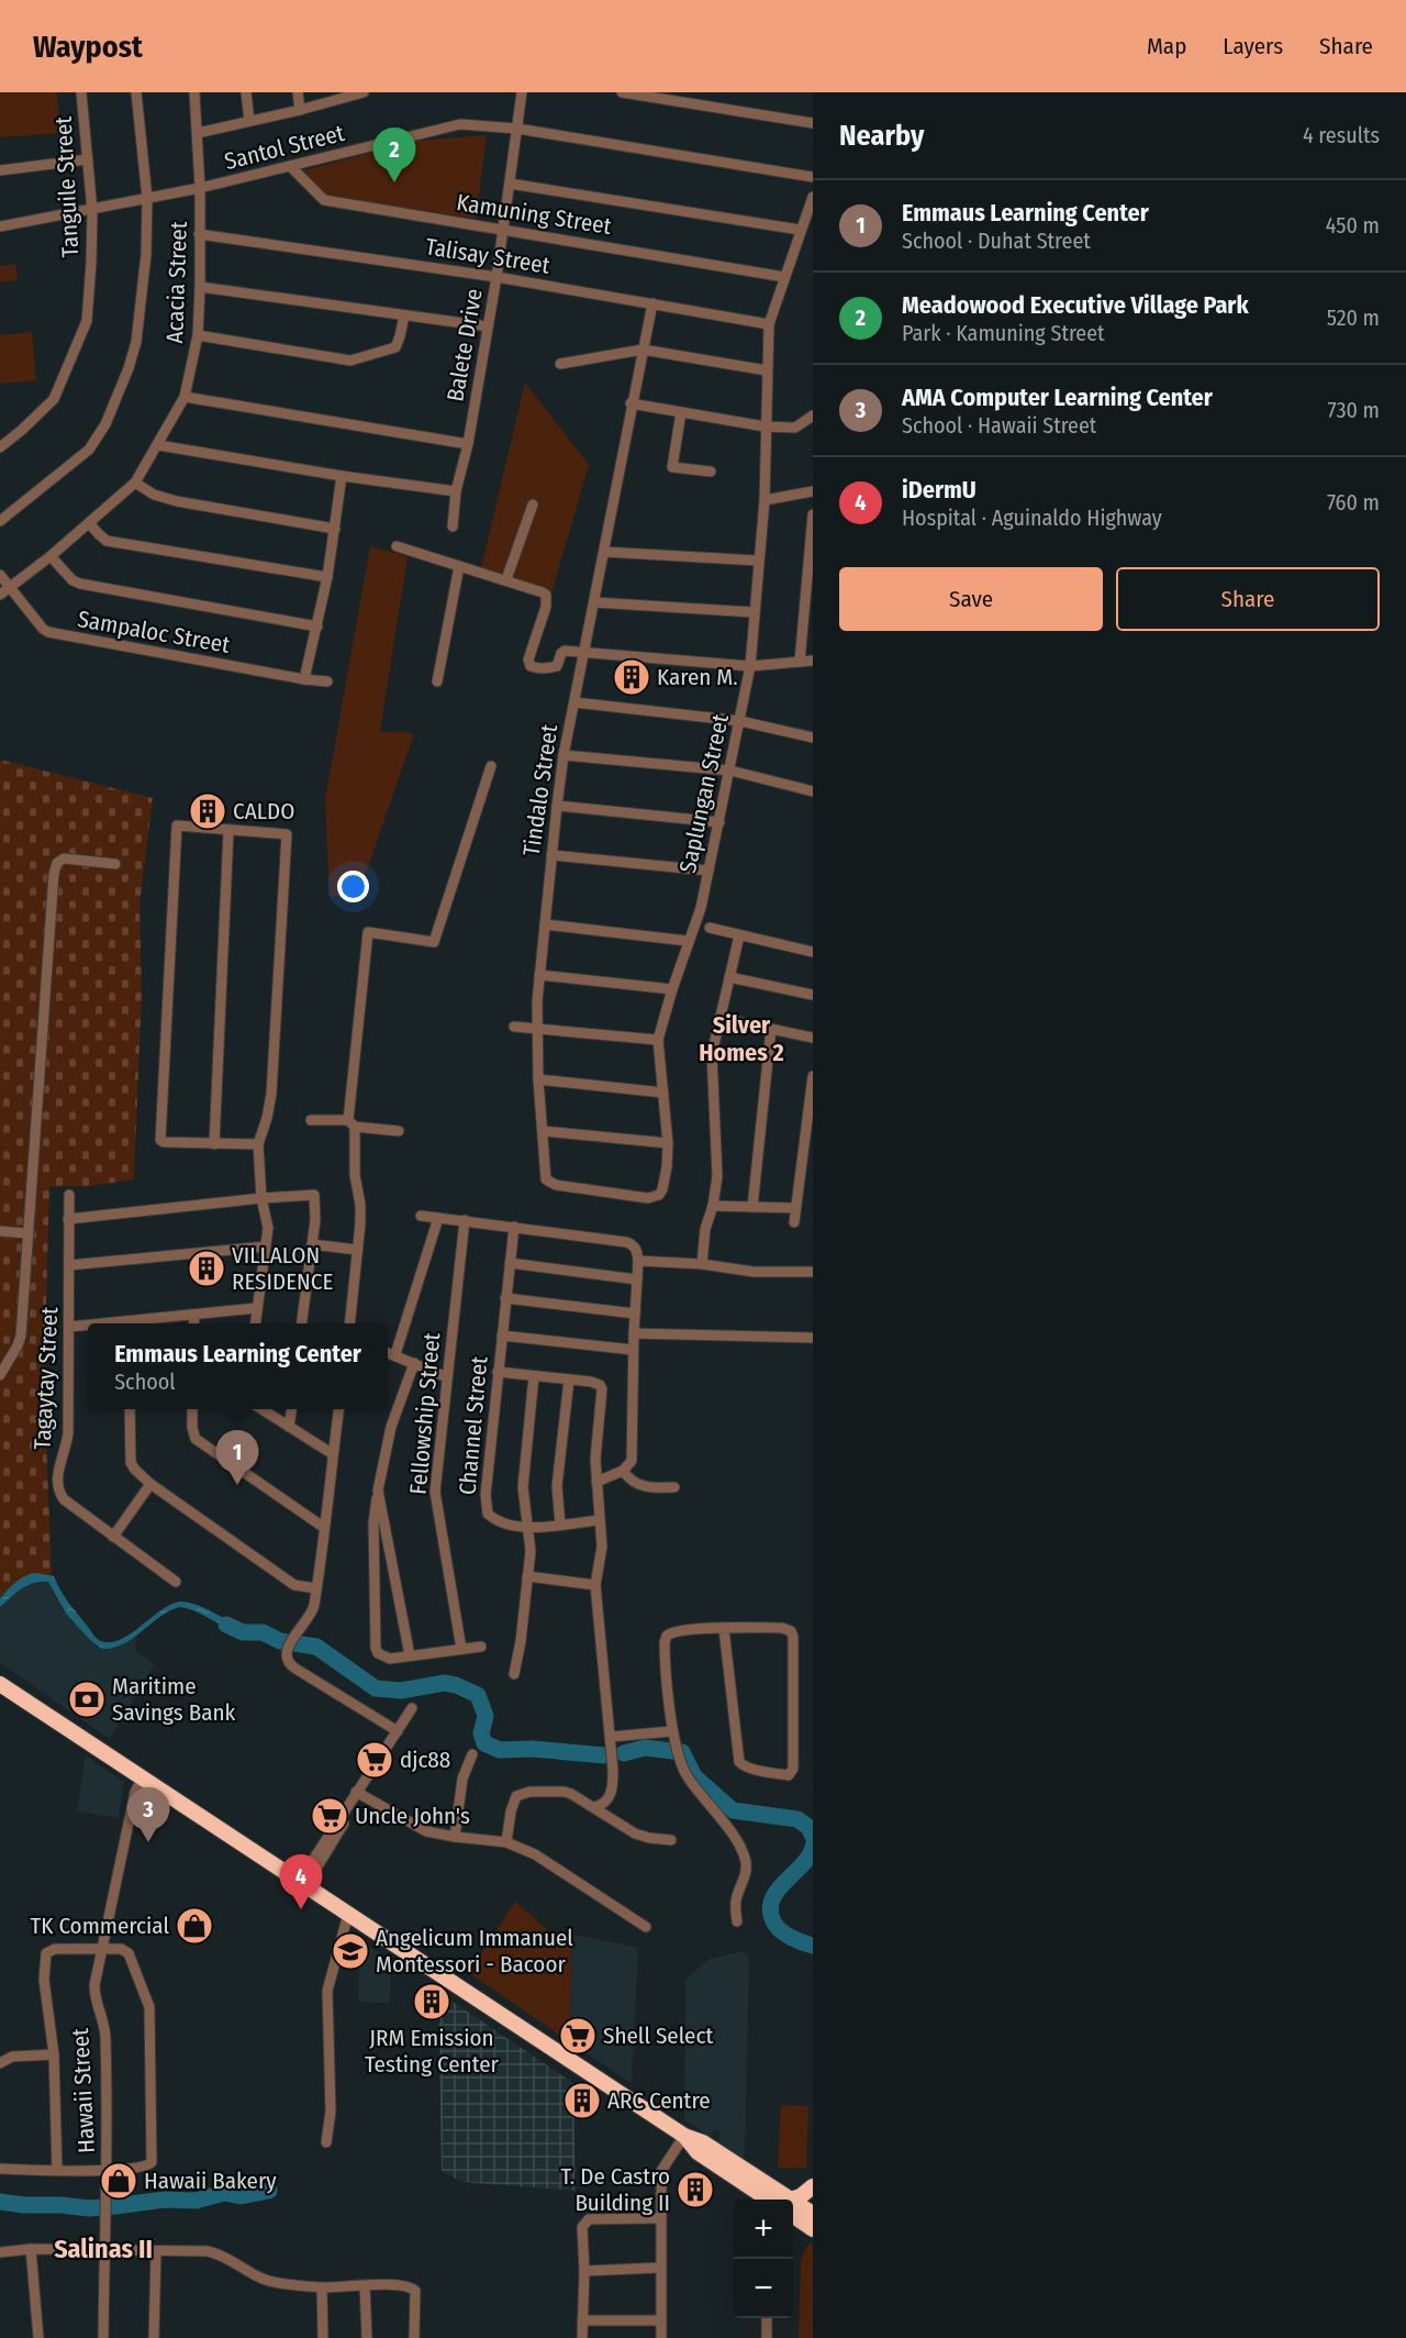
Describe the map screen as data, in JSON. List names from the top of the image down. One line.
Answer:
{"streets":{"street":["Santol Street","Tanguile Street","Kamuning Street","Talisay Street","Acacia Street","Balete Drive","Sampaloc Street","Tindalo Street","Saplungan Street","Tagaytay Street","Fellowship Street","Channel Street","Hawaii Street"]},"crossings":[["Santol Street","Tanguile Street"],["Santol Street","Kamuning Street"],["Santol Street","Acacia Street"],["Santol Street","Balete Drive"],["Kamuning Street","Balete Drive"],["Kamuning Street","Saplungan Street"],["Talisay Street","Acacia Street"],["Talisay Street","Balete Drive"],["Talisay Street","Tindalo Street"],["Talisay Street","Saplungan Street"],["Acacia Street","Sampaloc Street"],["Tindalo Street","Saplungan Street"]],"districts":["Silver Homes 2","Salinas II"],"places":{"building":["Karen M.","CALDO","VILLALON RESIDENCE","JRM Emission Testing Center","ARC Centre","T. De Castro Building II"],"bank":["Maritime Savings Bank"],"supermarket":["djc88","Uncle John's","Shell Select"],"shop":["TK Commercial","Hawaii Bakery"],"school or university":["Angelicum Immanuel Montessori - Bacoor"]},"page":{"header":"Waypost","nav":["Map","Layers","Share"],"heading":["Nearby","4 results"],"pins":["2","1","3","4"],"list":[{"mark":"1","name":"Emmaus Learning Center","note":"School · Duhat Street","value":"450 m"},{"mark":"2","name":"Meadowood Executive Village Park","note":"Park · Kamuning Street","value":"520 m"},{"mark":"3","name":"AMA Computer Learning Center","note":"School · Hawaii Street","value":"730 m"},{"mark":"4","name":"iDermU","note":"Hospital · Aguinaldo Highway","value":"760 m"}],"buttons":["Save","Share"],"popup":["Emmaus Learning Center","School"],"map_buttons":["+","−"]}}
